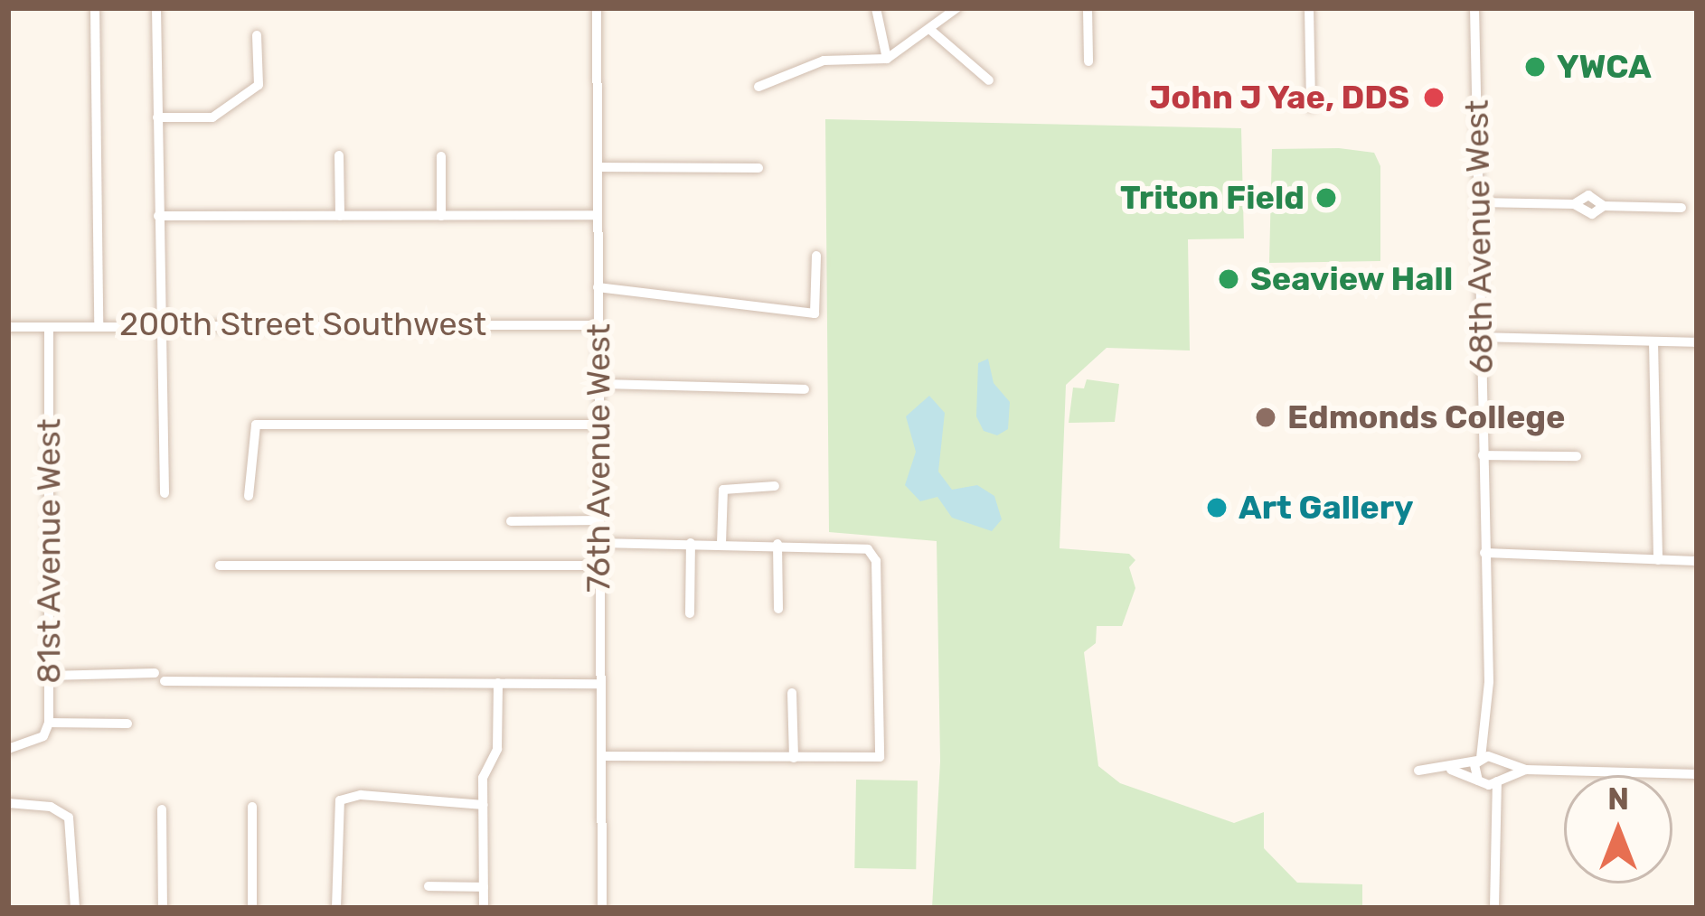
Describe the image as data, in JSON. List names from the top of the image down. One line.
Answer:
{"streets":{"street":["68th Avenue West","200th Street Southwest","76th Avenue West","81st Avenue West"]},"crossings":[["200th Street Southwest","76th Avenue West"],["200th Street Southwest","81st Avenue West"]],"places":["YWCA","John J Yae, DDS","Triton Field","Seaview Hall","Edmonds College","Art Gallery"],"north":"top"}
